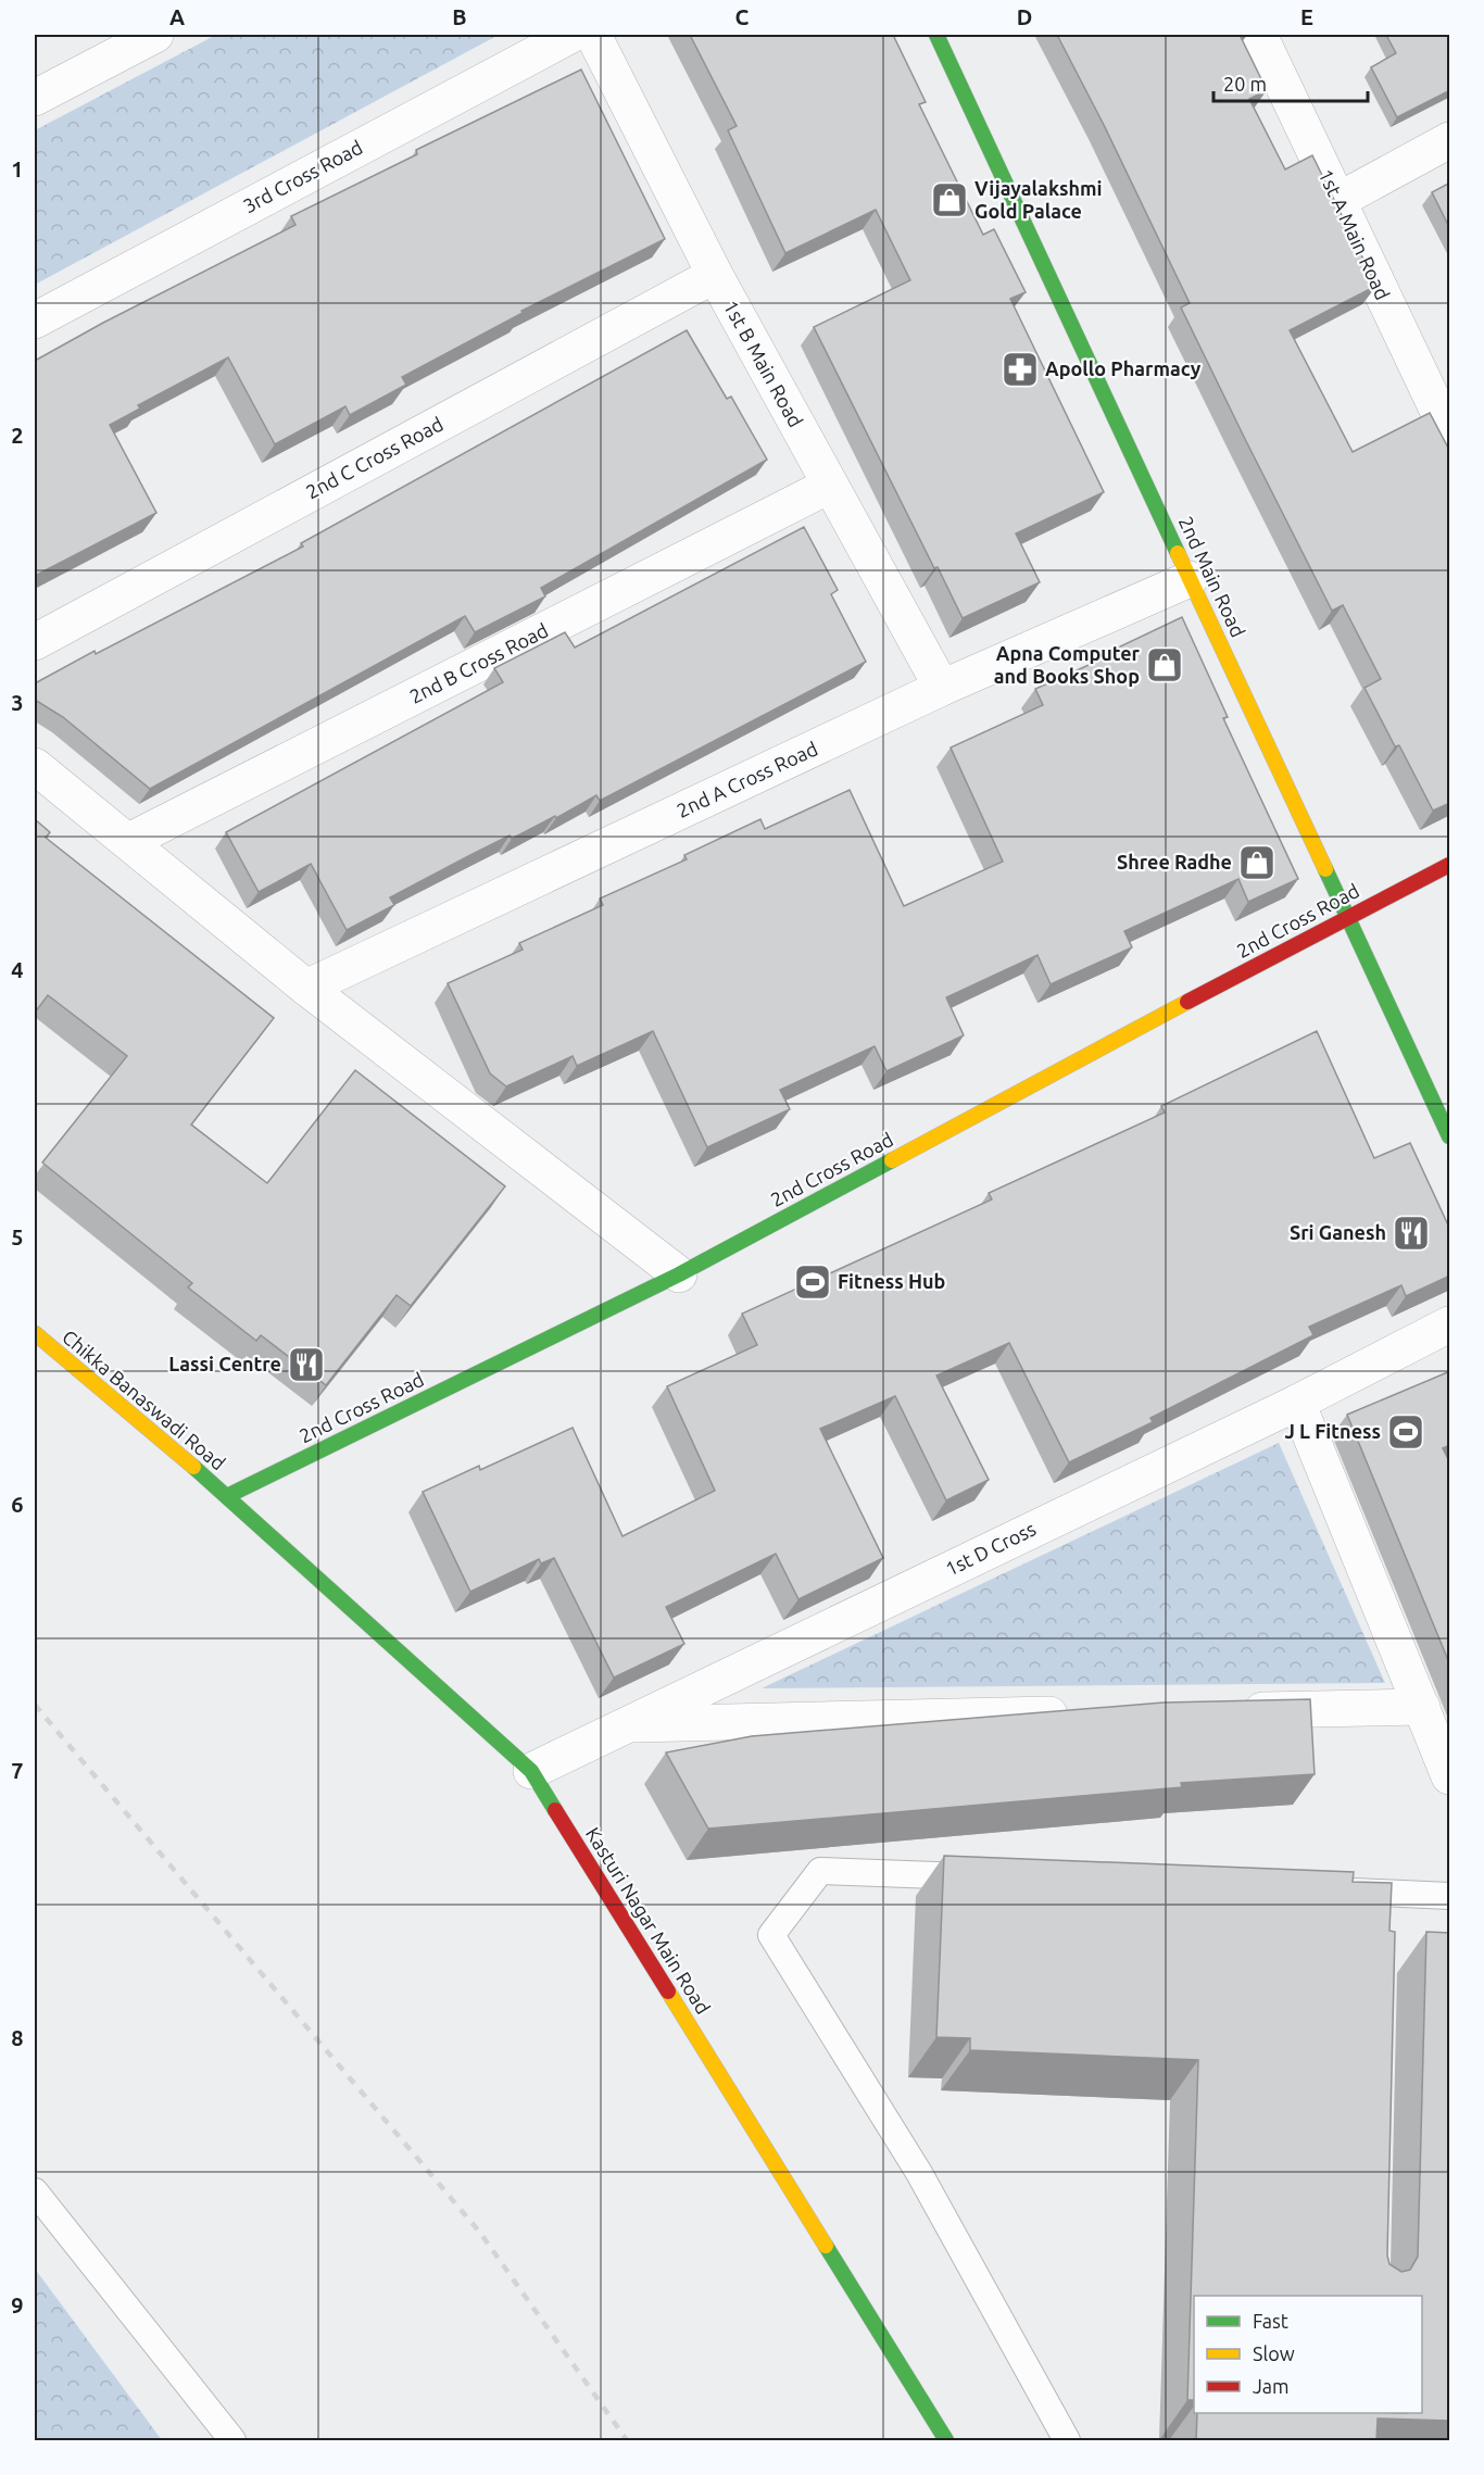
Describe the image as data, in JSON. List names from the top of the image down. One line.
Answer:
{"streets":{"main road":["2nd Main Road","2nd Cross Road","Chikka Banaswadi Road","Kasturi Nagar Main Road"],"street":["3rd Cross Road","1st A Main Road","1st B Main Road","2nd C Cross Road","2nd B Cross Road","2nd A Cross Road","1st D Cross"]},"crossings":[["1st B Main Road","2nd C Cross Road"],["1st B Main Road","2nd B Cross Road"],["1st B Main Road","2nd A Cross Road"],["2nd Main Road","2nd A Cross Road"],["2nd Main Road","2nd Cross Road"],["2nd Cross Road","Chikka Banaswadi Road"],["2nd Cross Road","Kasturi Nagar Main Road"],["Chikka Banaswadi Road","Kasturi Nagar Main Road"],["1st D Cross","Kasturi Nagar Main Road"]],"places":{"shop":["Vijayalakshmi Gold Palace","Apna Computer and Books Shop","Shree Radhe"],"pharmacy":["Apollo Pharmacy"],"restaurant":["Sri Ganesh","Lassi Centre"],"sports":["Fitness Hub","J L Fitness"]},"legend":["Fast","Slow","Jam"],"scale_bar":"20 m","grid":{"columns":["A","B","C","D","E"],"rows":["1","2","3","4","5","6","7","8","9"]}}
